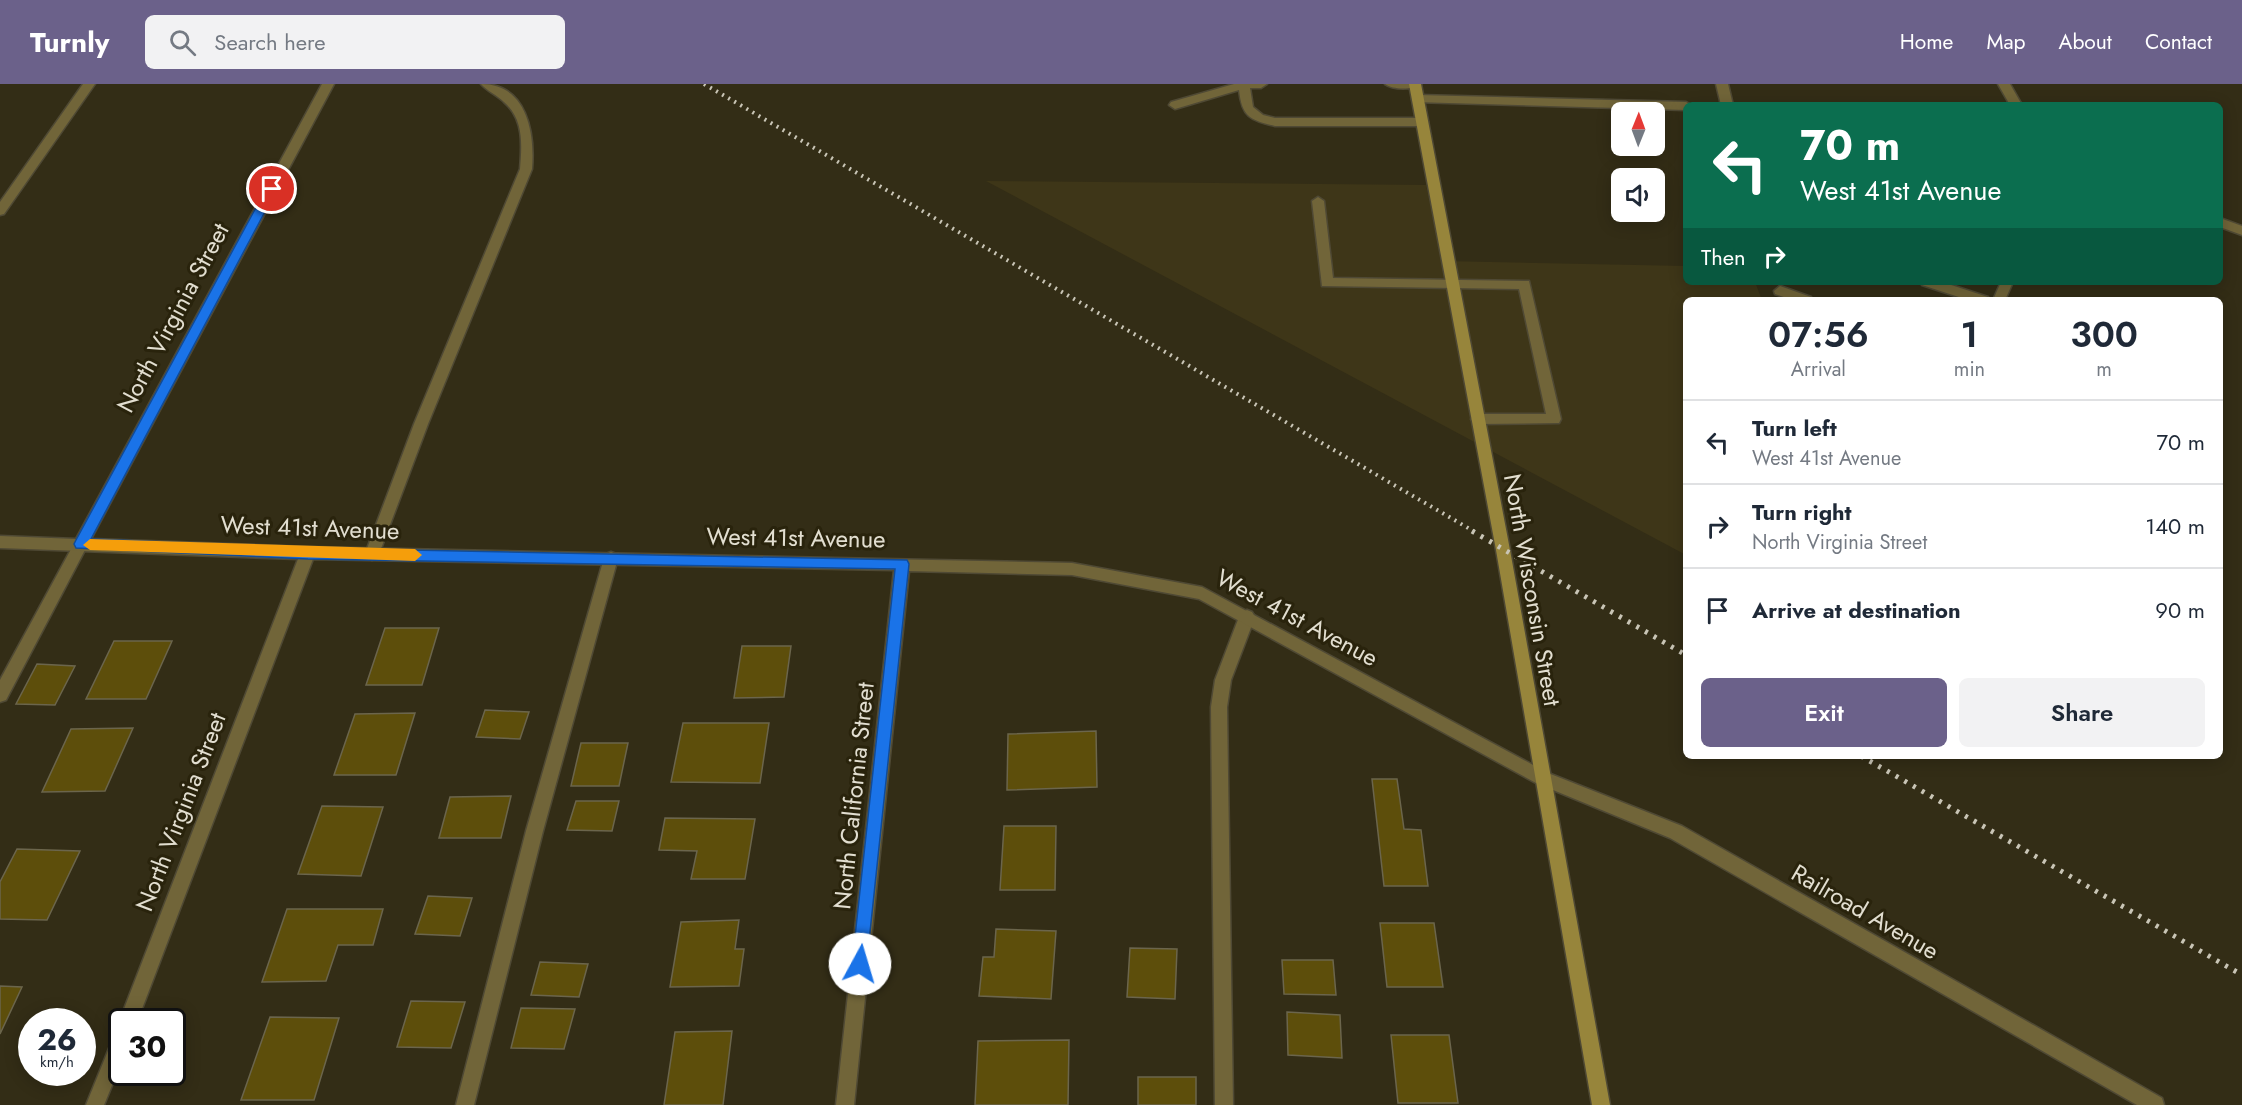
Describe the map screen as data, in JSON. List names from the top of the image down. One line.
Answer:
{"streets":{"street":["North Virginia Street","West 41st Avenue","North Wisconsin Street","North California Street","Railroad Avenue"]},"crossings":[["North Virginia Street","West 41st Avenue"],["West 41st Avenue","North Wisconsin Street"],["West 41st Avenue","North California Street"],["West 41st Avenue","Railroad Avenue"],["North Wisconsin Street","Railroad Avenue"]],"north":"top","page":{"header":"Turnly","search":"Search here","nav":["Home","Map","About","Contact"],"turn":["70 m","West 41st Avenue"],"then":"Then","eta":["07:56","Arrival","1","min","300","m"],"list":[{"name":"Turn left","note":"West 41st Avenue","value":"70 m"},{"name":"Turn right","note":"North Virginia Street","value":"140 m"},{"name":"Arrive at destination","value":"90 m"}],"buttons":["Exit","Share"],"speed":"26 km/h","limit":"30"}}
